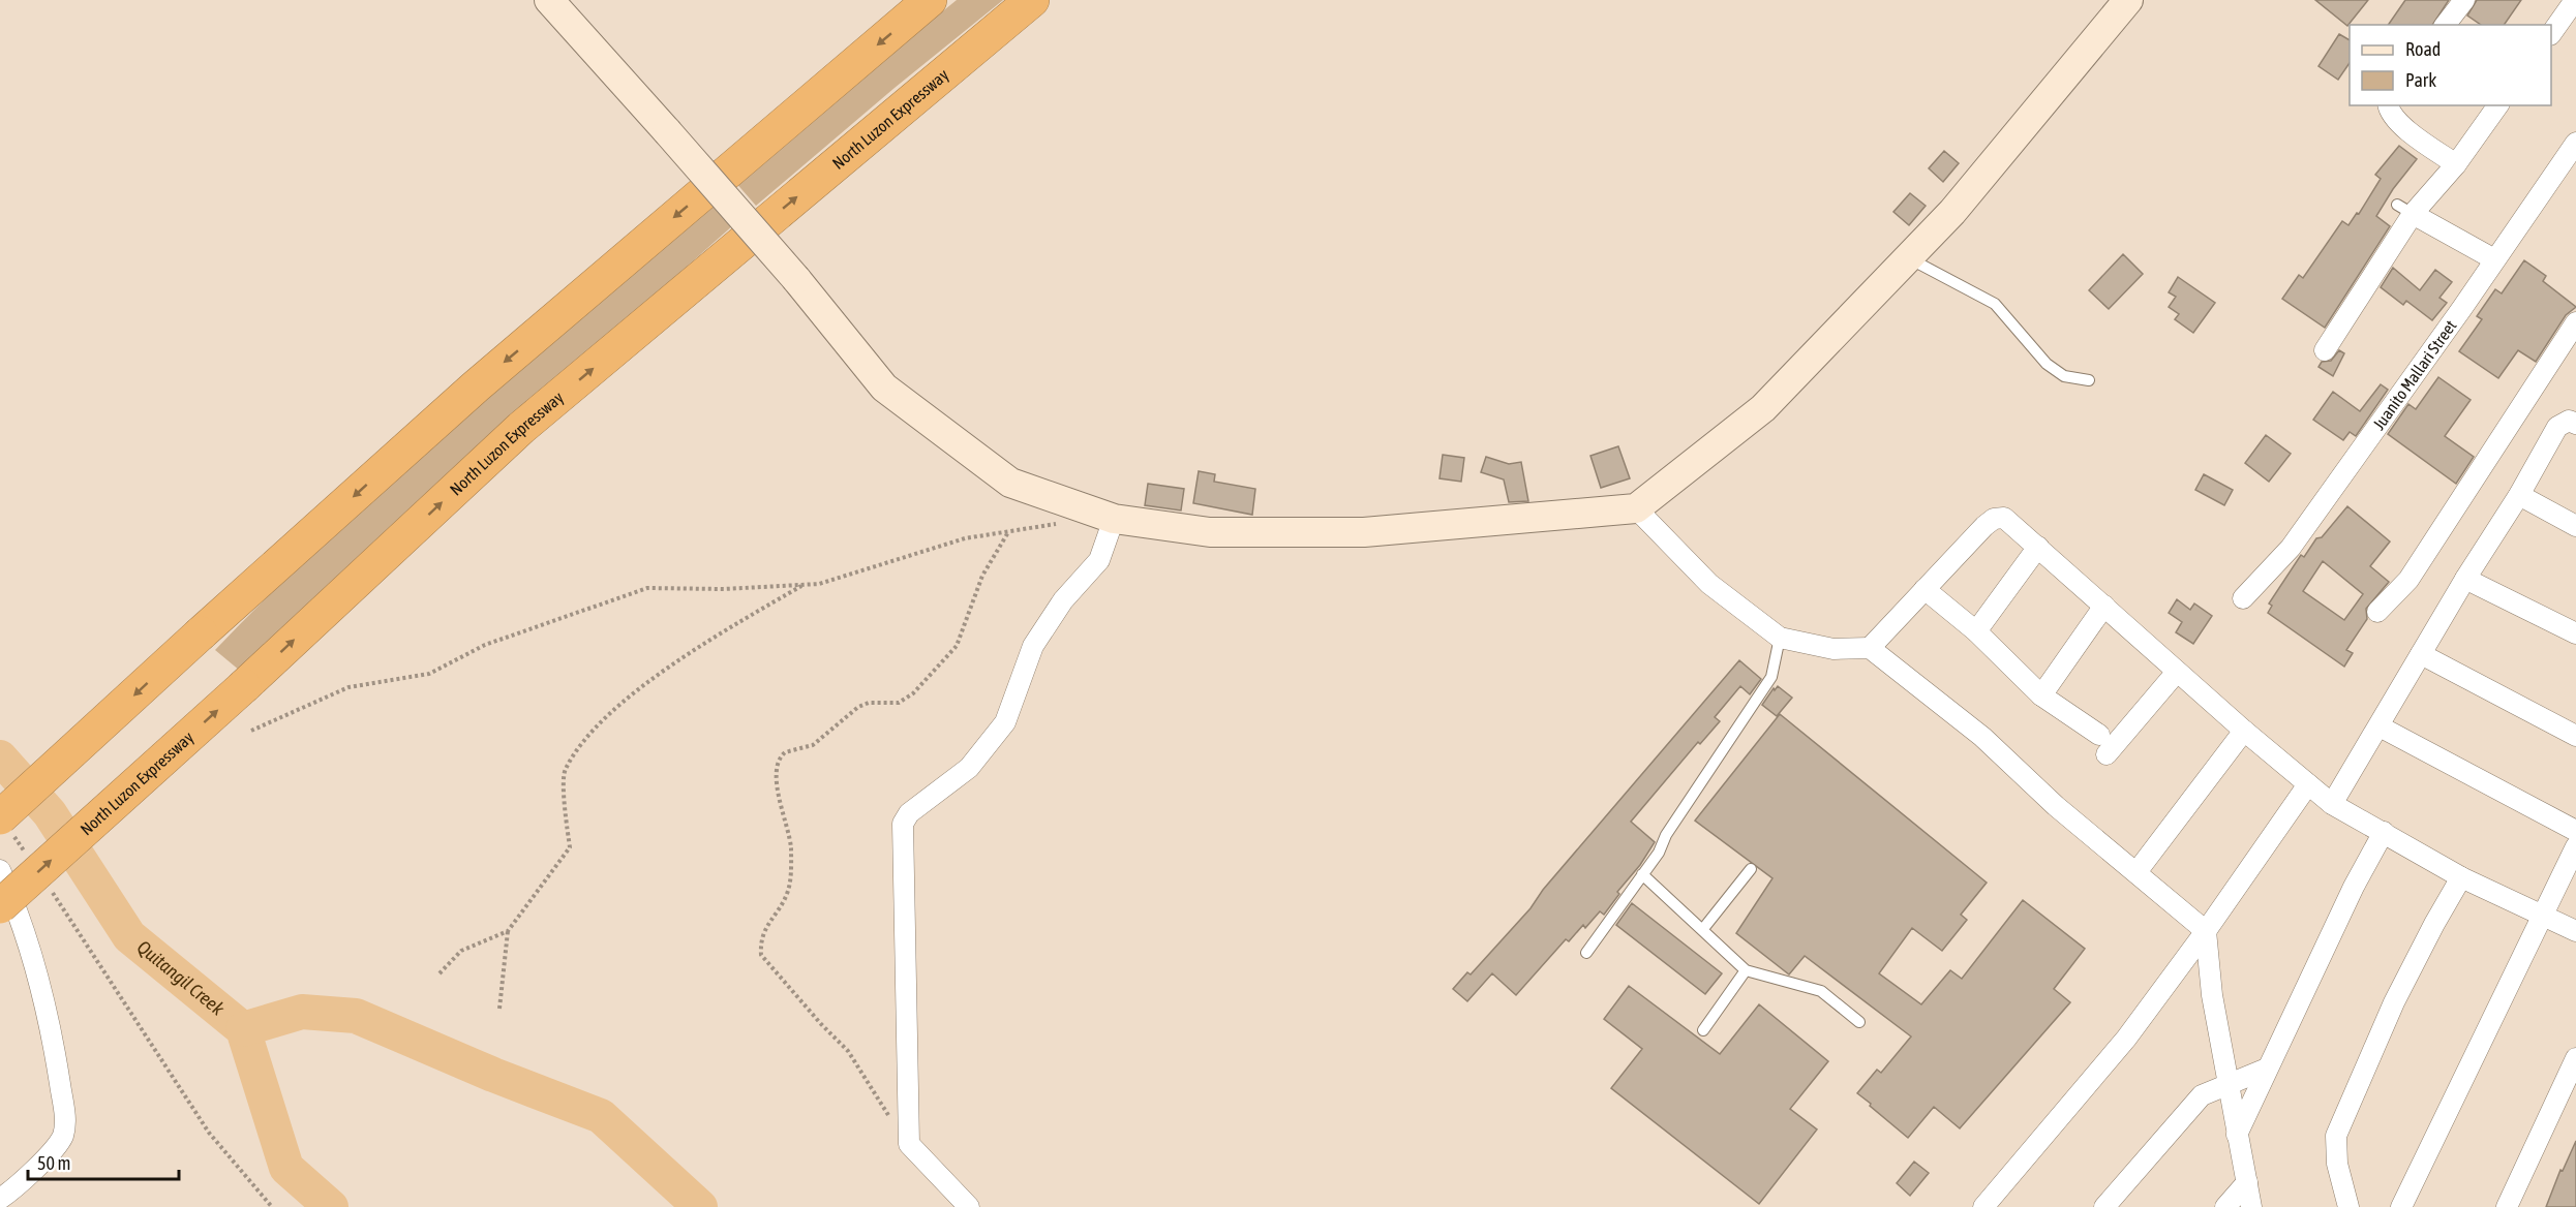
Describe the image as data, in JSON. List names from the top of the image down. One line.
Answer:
{"streets":{"highway":["North Luzon Expressway"],"street":["Juanito Mallari Street"]},"water":["Quitangil Creek"],"legend":["Road","Park"],"scale_bar":"50 m"}
